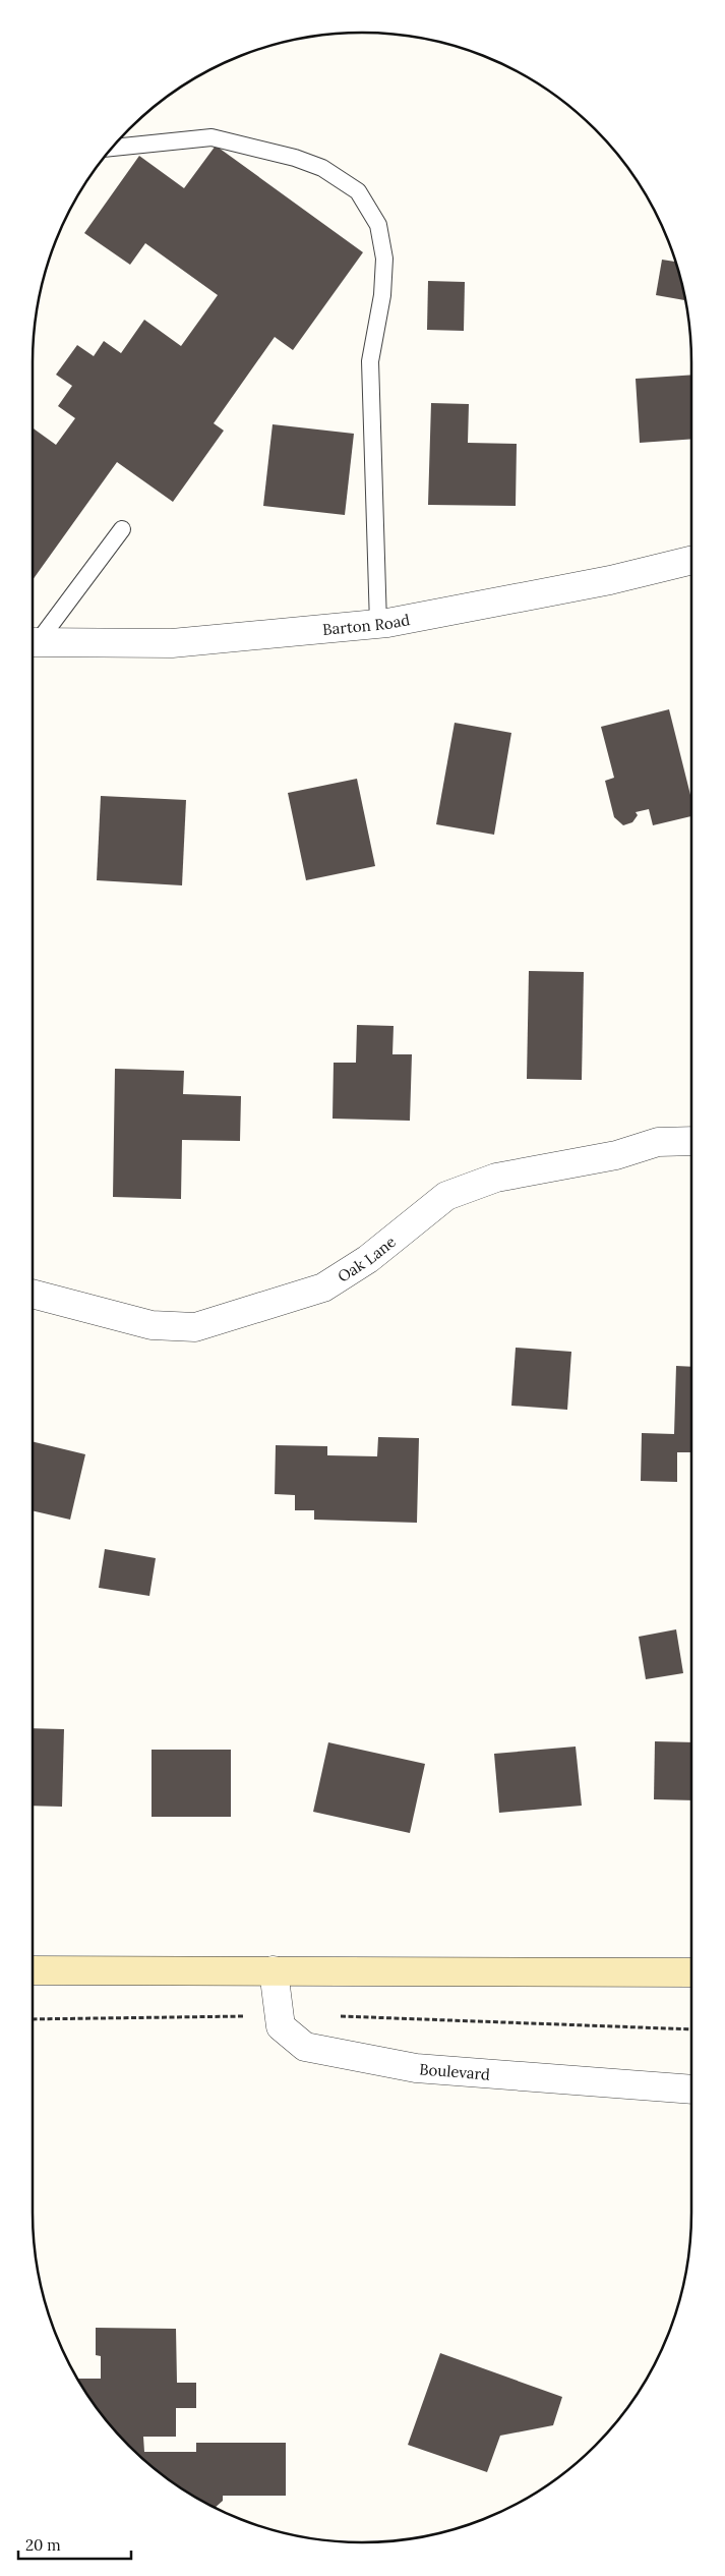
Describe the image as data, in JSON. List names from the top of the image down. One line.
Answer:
{"streets":{"street":["Barton Road","Oak Lane","Boulevard"]},"scale_bar":"20 m"}
